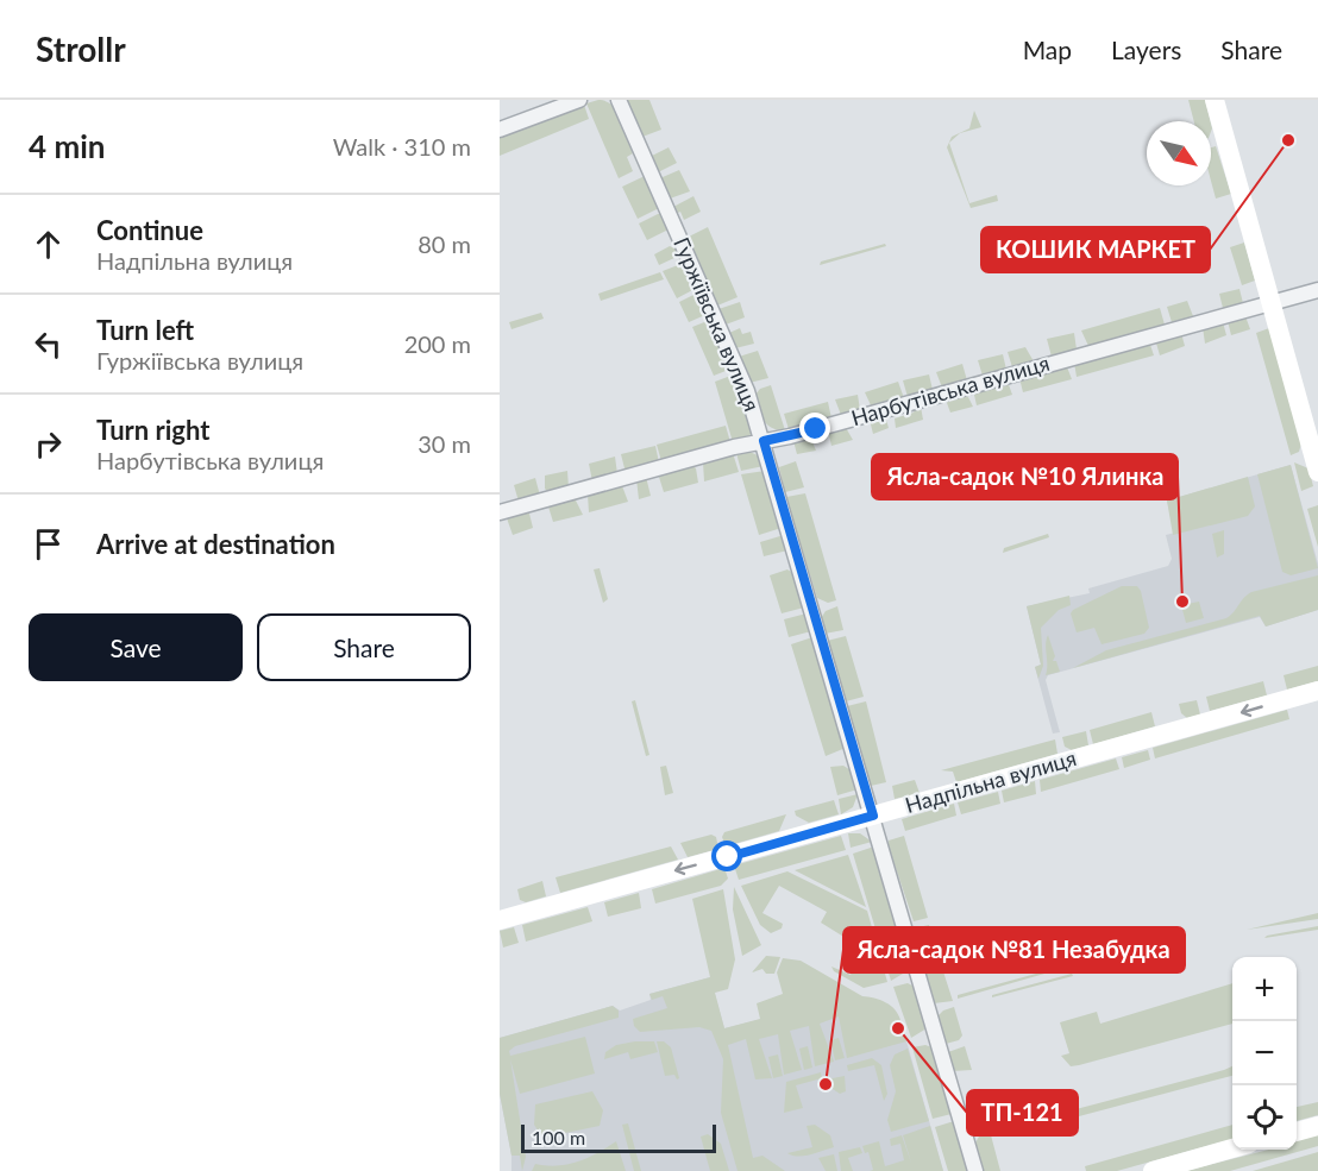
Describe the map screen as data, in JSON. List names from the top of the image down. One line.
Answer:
{"streets":{"main road":["Надпільна вулиця"],"street":["Гуржіївська вулиця","Нарбутівська вулиця"]},"crossings":[["Гуржіївська вулиця","Нарбутівська вулиця"],["Гуржіївська вулиця","Надпільна вулиця"]],"one_way":["Надпільна вулиця"],"places":["КОШИК МАРКЕТ","Ясла-садок №10 Ялинка","ТП-121","Ясла-садок №81 Незабудка"],"scale_bar":"100 m","north":"bottom right","page":{"header":"Strollr","nav":["Map","Layers","Share"],"heading":["4 min","Walk · 310 m"],"list":[["Continue","Надпільна вулиця","80 m"],["Turn left","Гуржіївська вулиця","200 m"],["Turn right","Нарбутівська вулиця","30 m"],"Arrive at destination"],"buttons":["Save","Share"],"map_buttons":["+","−"],"scale":"100 m"}}
